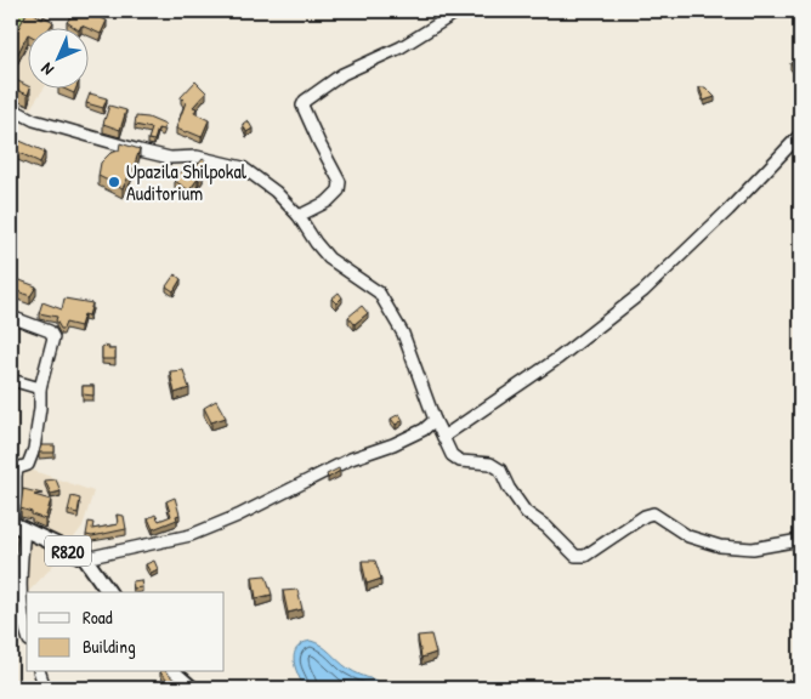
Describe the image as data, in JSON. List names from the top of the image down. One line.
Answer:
{"streets":{"main road":["R820"]},"places":["Upazila Shilpokal Auditorium"],"legend":["Road","Building"],"north":"bottom left"}
